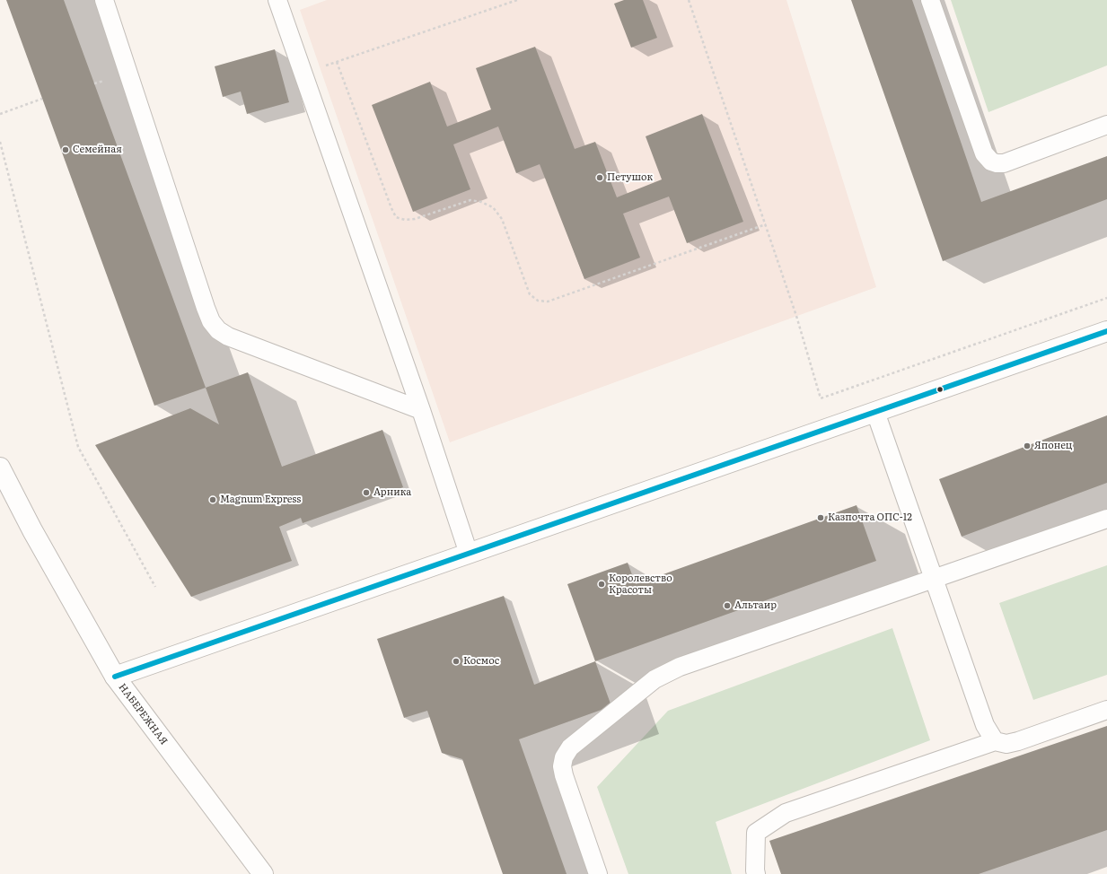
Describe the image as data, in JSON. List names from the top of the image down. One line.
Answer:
{"streets":{"main road":["НАБЕРЕЖНАЯ"]},"places":["Семейная","Петушок","Японец","Арника","Magnum Express","Казпочта ОПС-12","Королевство Красоты","Альтаир","Космос"]}
